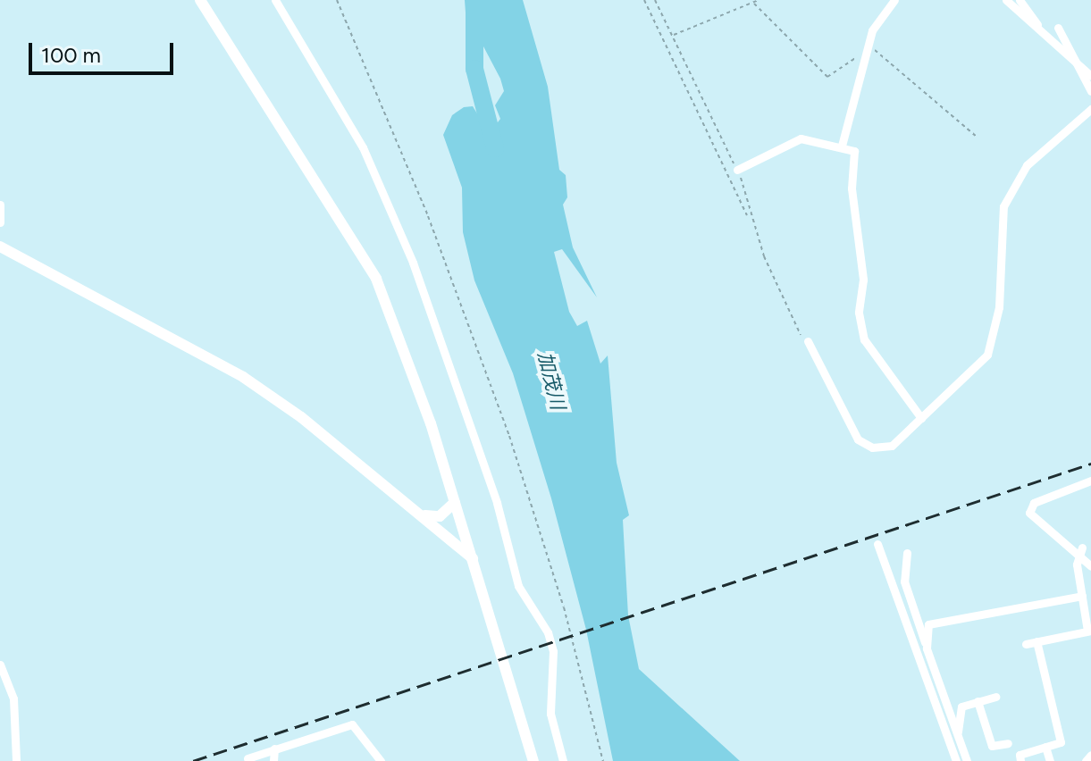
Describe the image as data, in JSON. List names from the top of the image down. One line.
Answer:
{"water":["加茂川"],"scale_bar":"100 m"}
